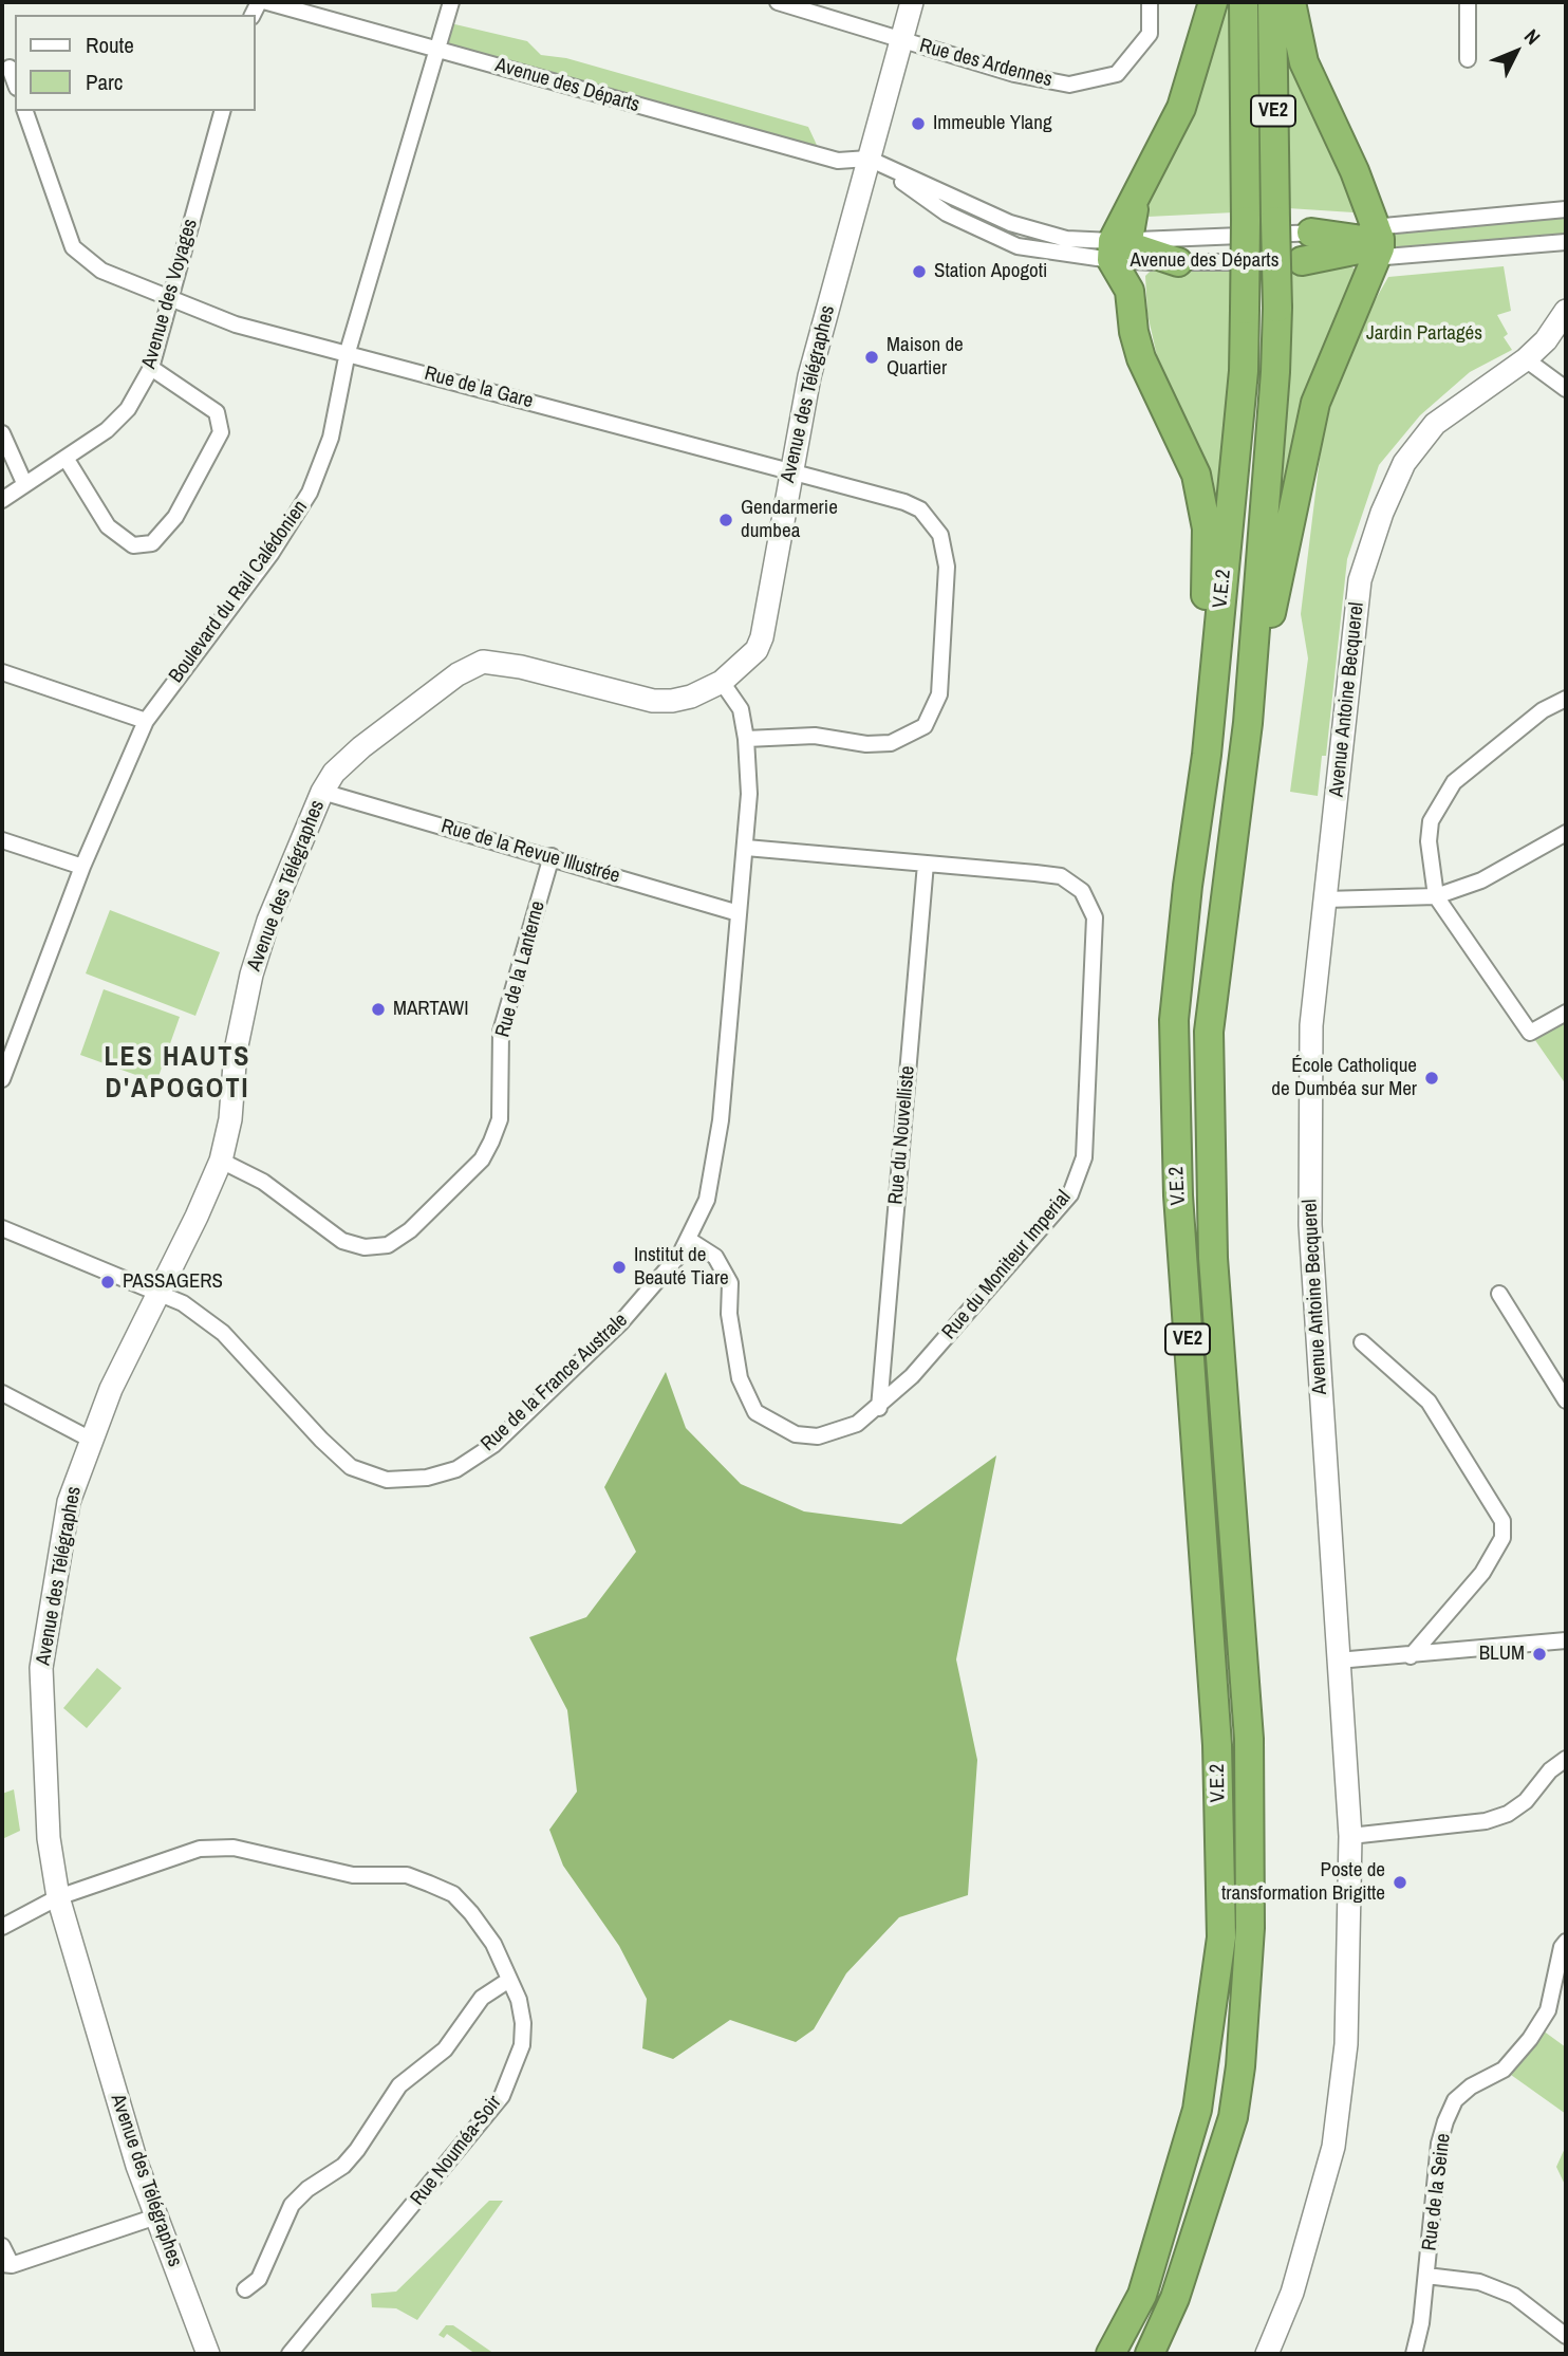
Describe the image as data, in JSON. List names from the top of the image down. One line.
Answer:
{"streets":{"highway":["VE2","V.E.2"],"street":["Rue des Ardennes","Avenue des Départs","Avenue des Voyages","Rue de la Gare","Avenue des Télégraphes","Boulevard du Rail Calédonien","Avenue Antoine Becquerel","Rue de la Revue Illustrée","Rue de la Lanterne","Rue du Nouvelliste","Rue du Moniteur Imperial","Rue de la France Australe","Rue Nouméa-Soir","Rue de la Seine"]},"crossings":[["Rue des Ardennes","Avenue des Télégraphes"],["Avenue des Départs","Avenue des Télégraphes"],["Avenue des Départs","Boulevard du Rail Calédonien"],["Avenue des Voyages","Rue de la Gare"],["Rue de la Gare","Avenue des Télégraphes"],["Rue de la Gare","Boulevard du Rail Calédonien"],["Rue de la Gare","Rue de la France Australe"],["Avenue des Télégraphes","Rue de la Revue Illustrée"],["Avenue des Télégraphes","Rue de la Lanterne"],["Avenue des Télégraphes","Rue de la France Australe"],["Avenue des Télégraphes","Rue Nouméa-Soir"],["Rue de la Revue Illustrée","Rue de la Lanterne"],["Rue de la Revue Illustrée","Rue de la France Australe"],["Rue du Nouvelliste","Rue du Moniteur Imperial"],["Rue du Moniteur Imperial","Rue de la France Australe"]],"districts":["LES HAUTS D'APOGOTI"],"parks":["Jardin Partagés"],"places":["Immeuble Ylang","Station Apogoti","Maison de Quartier","Gendarmerie dumbea","MARTAWI","École Catholique de Dumbéa sur Mer","Institut de Beauté Tiare","PASSAGERS","BLUM","Poste de transformation Brigitte"],"legend":["Route","Parc"],"north":"top right"}
